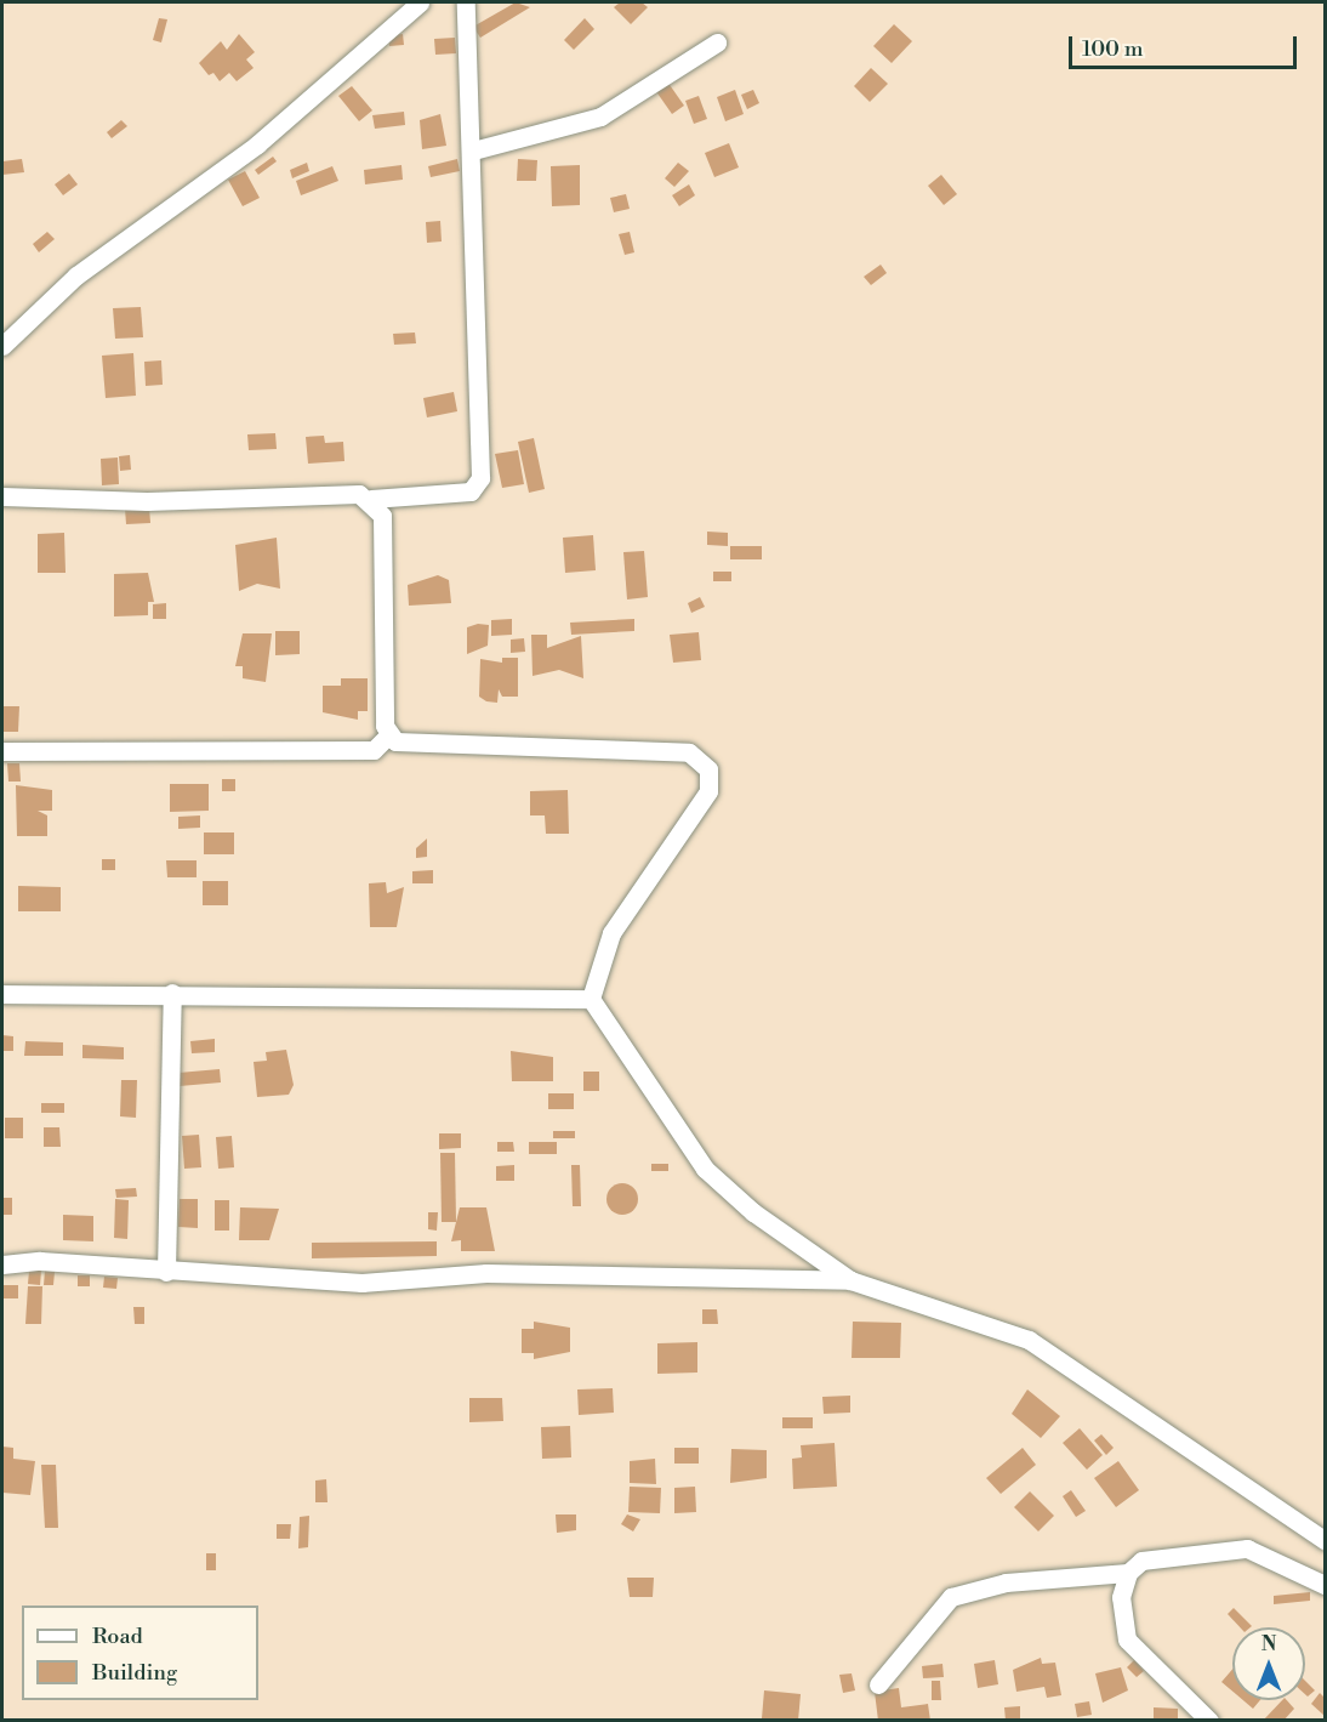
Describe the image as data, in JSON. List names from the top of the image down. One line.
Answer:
{"legend":["Road","Building"],"scale_bar":"100 m","north":"top"}
